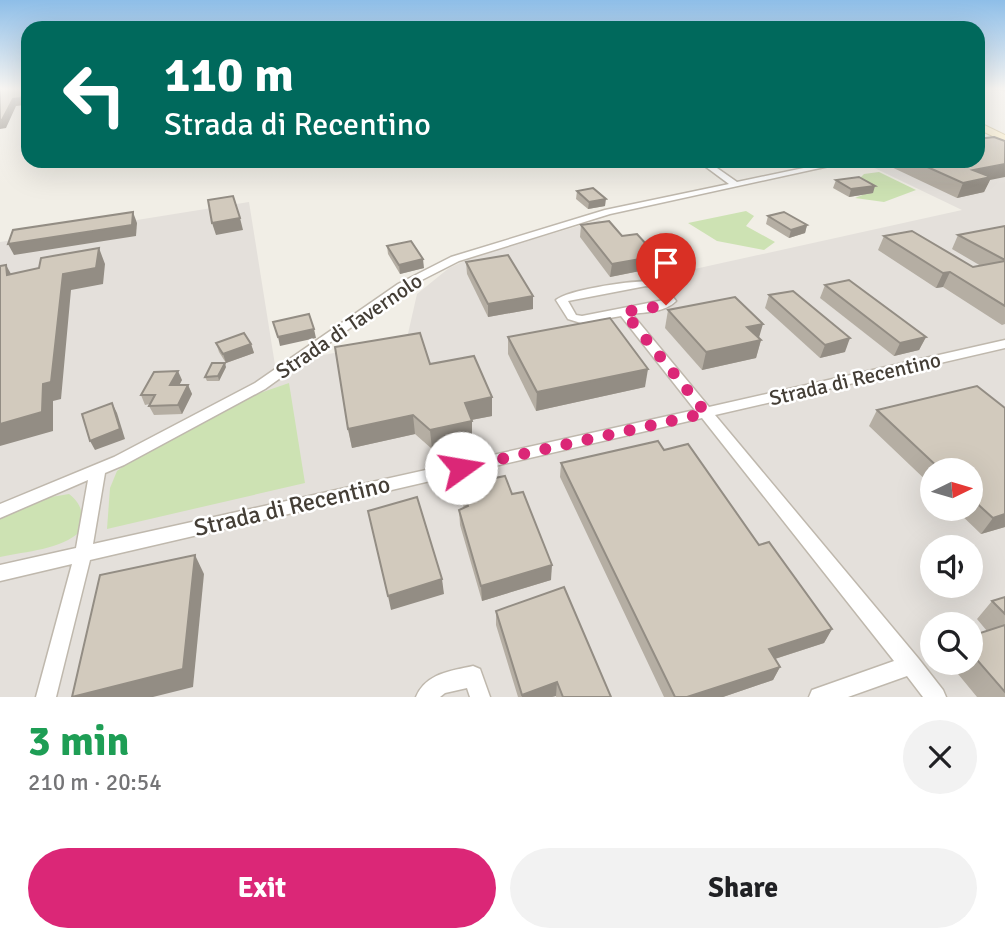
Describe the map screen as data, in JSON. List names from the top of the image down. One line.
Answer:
{"streets":{"street":["Strada di Tavernolo","Strada di Recentino"]},"north":"right","page":{"turn":["110 m","Strada di Recentino"],"heading":["3 min","210 m · 20:54"],"buttons":["Exit","Share"]}}
